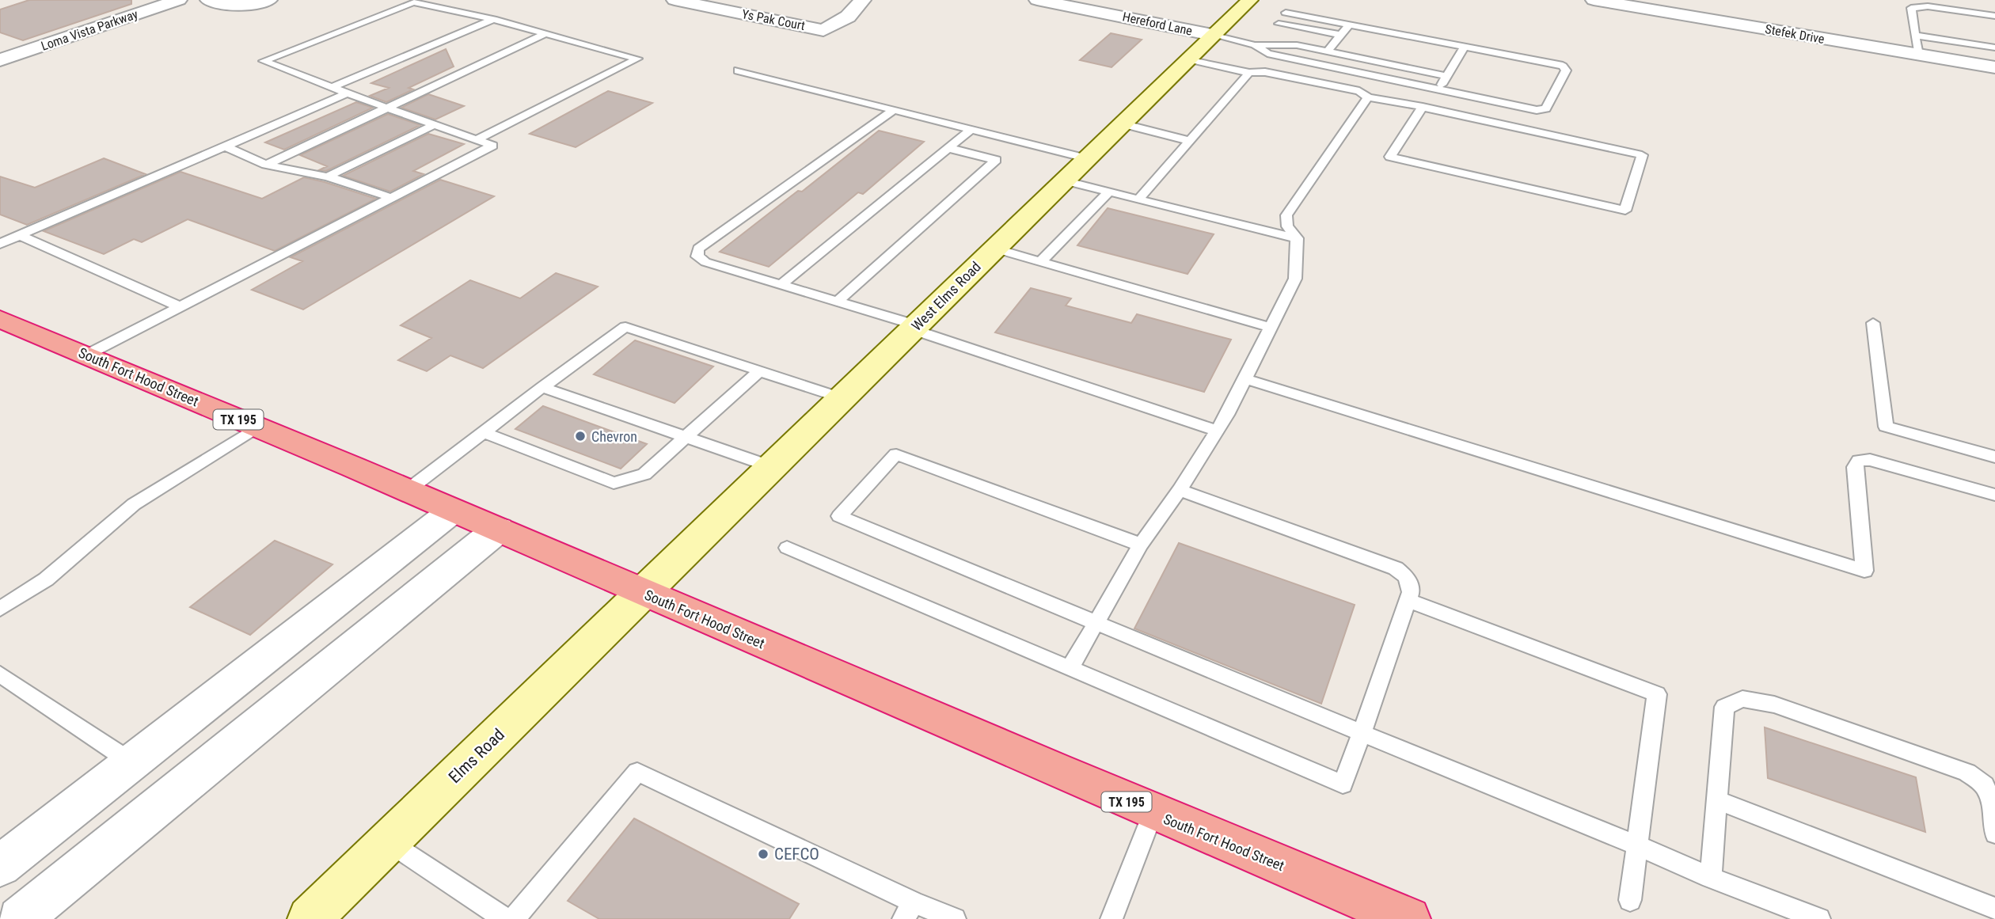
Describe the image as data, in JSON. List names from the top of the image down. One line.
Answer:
{"streets":{"highway":["South Fort Hood Street","TX 195"],"main road":["West Elms Road","Elms Road"],"street":["Ys Pak Court","Hereford Lane","Loma Vista Parkway","Stefek Drive"]},"crossings":[["Hereford Lane","West Elms Road"],["West Elms Road","South Fort Hood Street"],["West Elms Road","Elms Road"],["South Fort Hood Street","Elms Road"]],"places":["Chevron","CEFCO"]}
